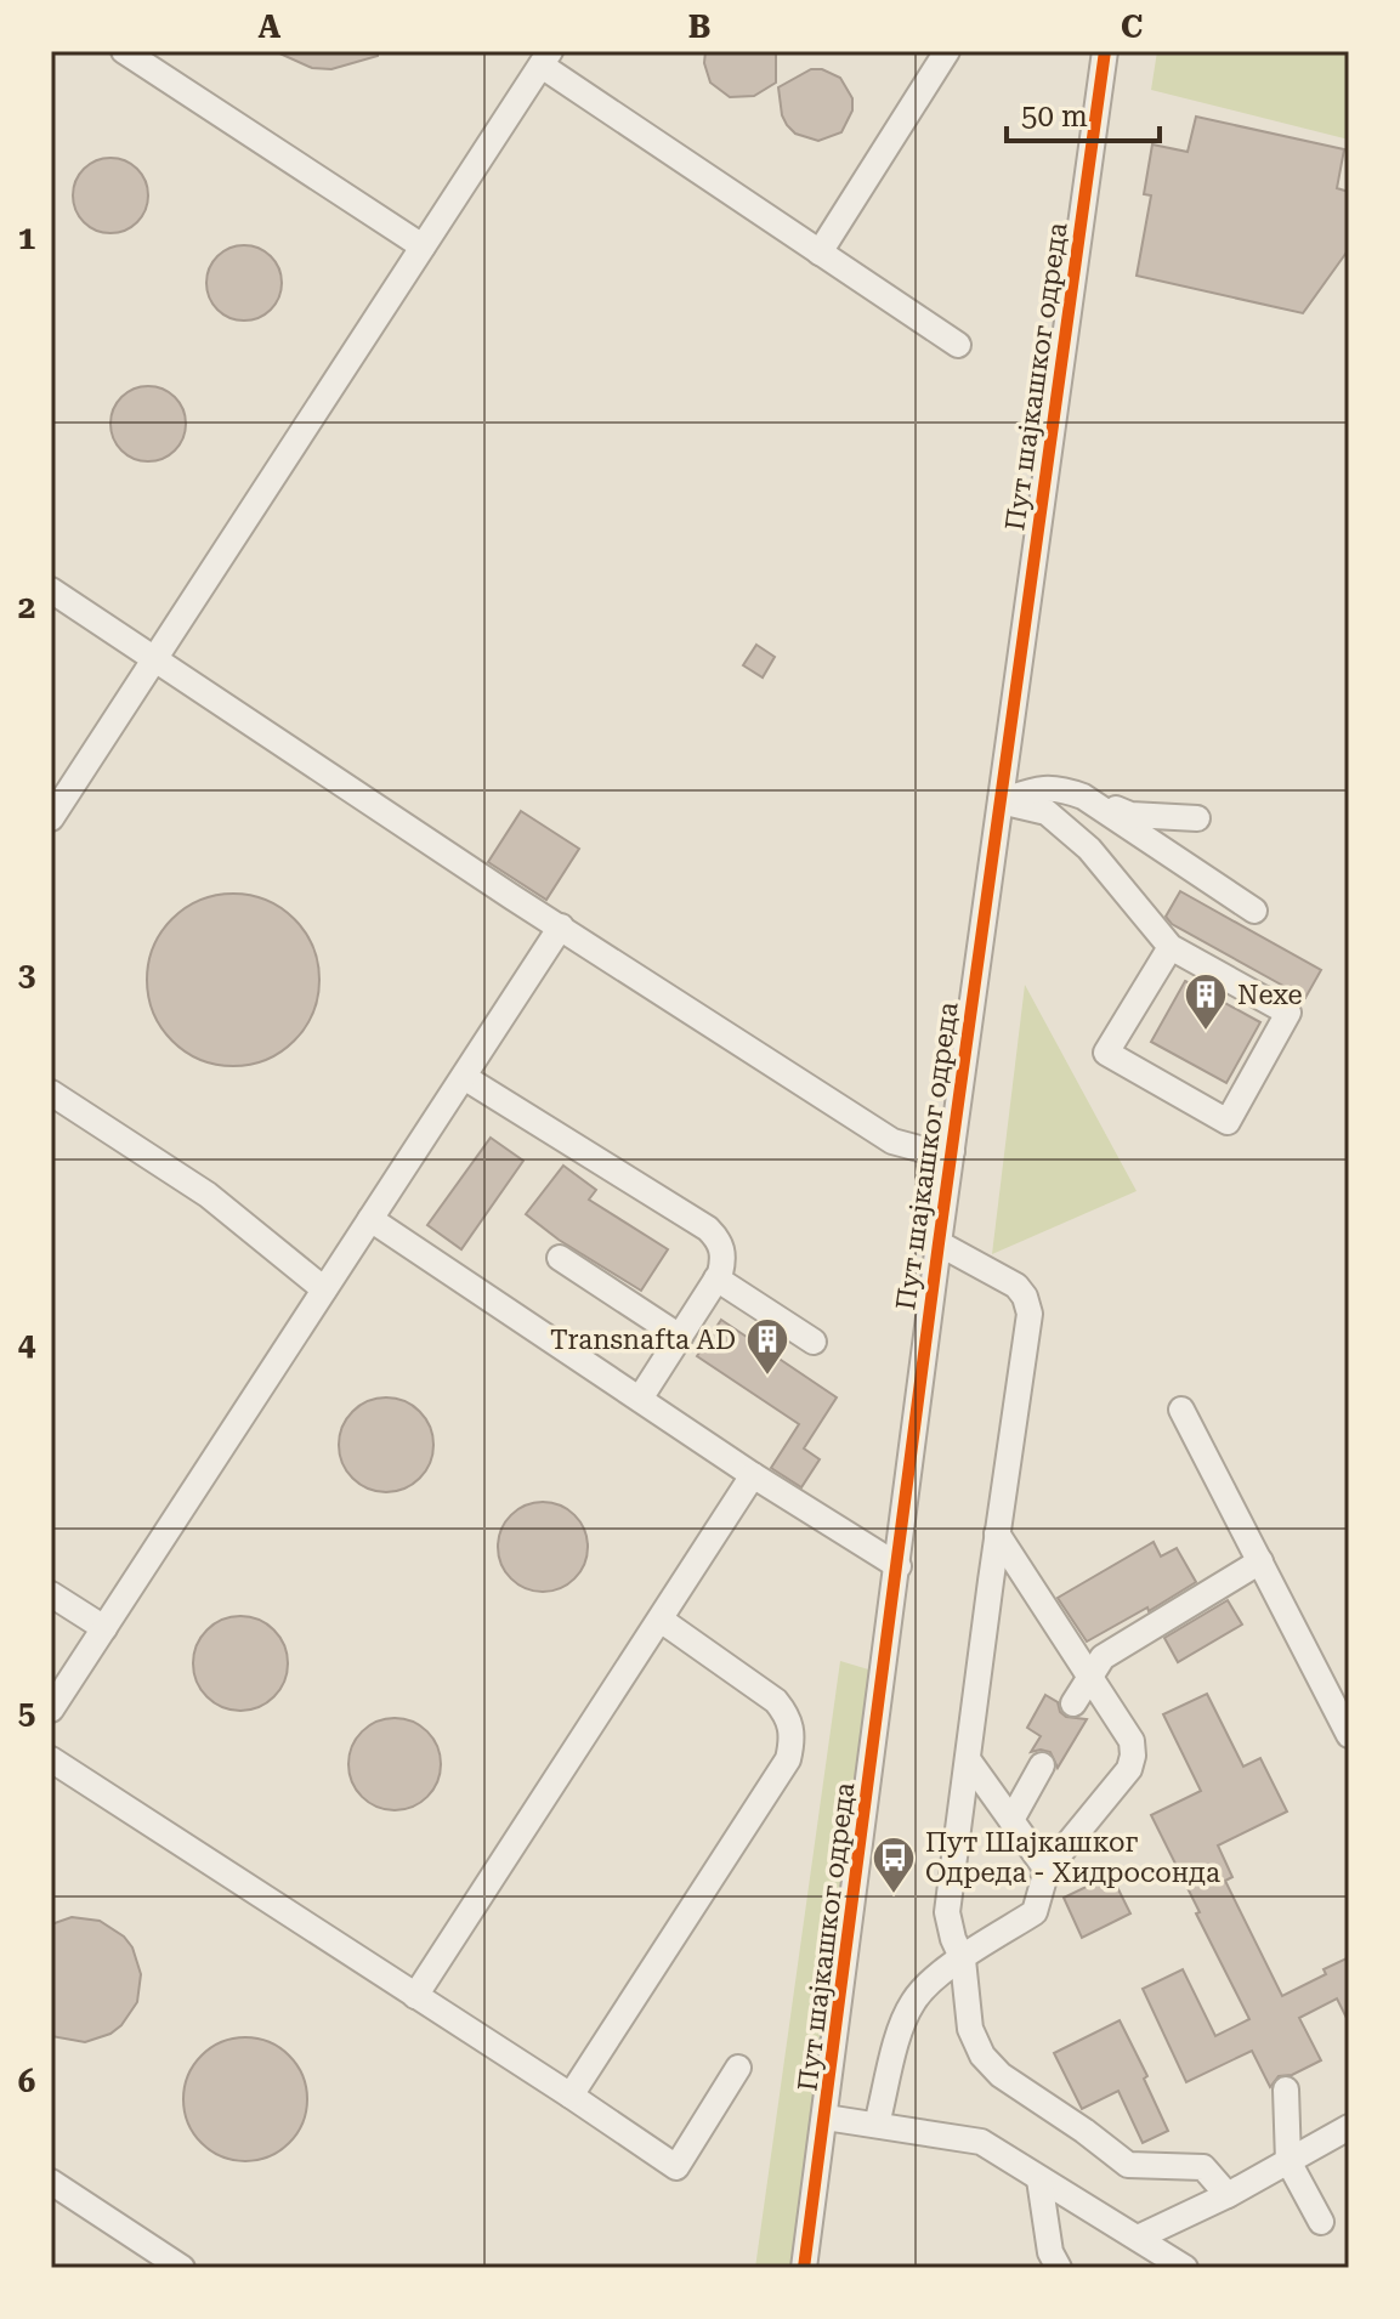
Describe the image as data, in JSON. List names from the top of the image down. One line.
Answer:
{"streets":{"street":["Пут шајкашког одреда"]},"places":{"building":["Nexe","Transnafta AD"],"bus stop":["Пут Шајкашког Одреда - Хидросонда"]},"scale_bar":"50 m","grid":{"columns":["A","B","C"],"rows":["1","2","3","4","5","6"]}}
